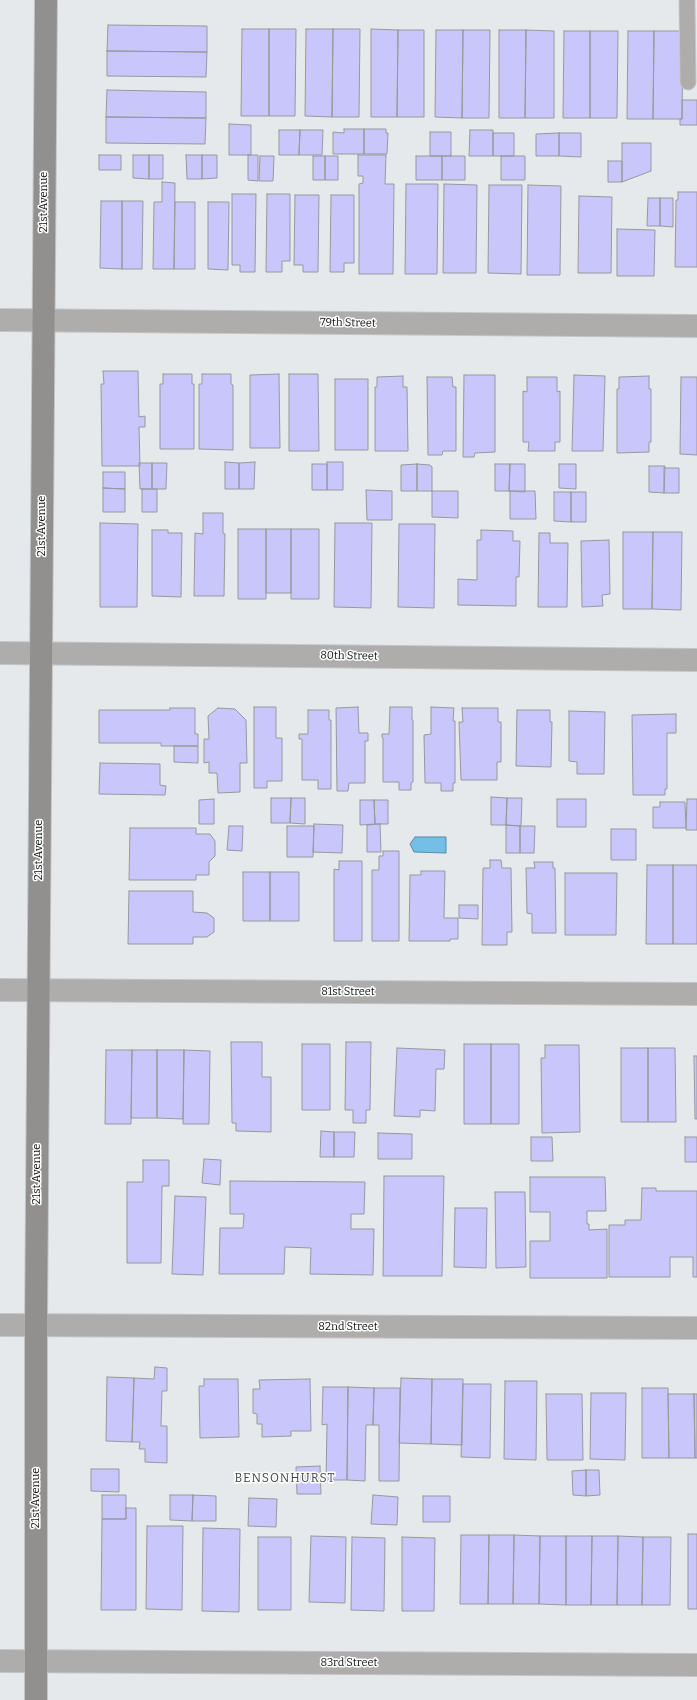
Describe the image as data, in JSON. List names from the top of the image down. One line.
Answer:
{"streets":{"street":["21st Avenue","79th Street","80th Street","81st Street","82nd Street","83rd Street"]},"crossings":[["21st Avenue","79th Street"],["21st Avenue","80th Street"],["21st Avenue","81st Street"],["21st Avenue","82nd Street"],["21st Avenue","83rd Street"]],"districts":["BENSONHURST"]}
